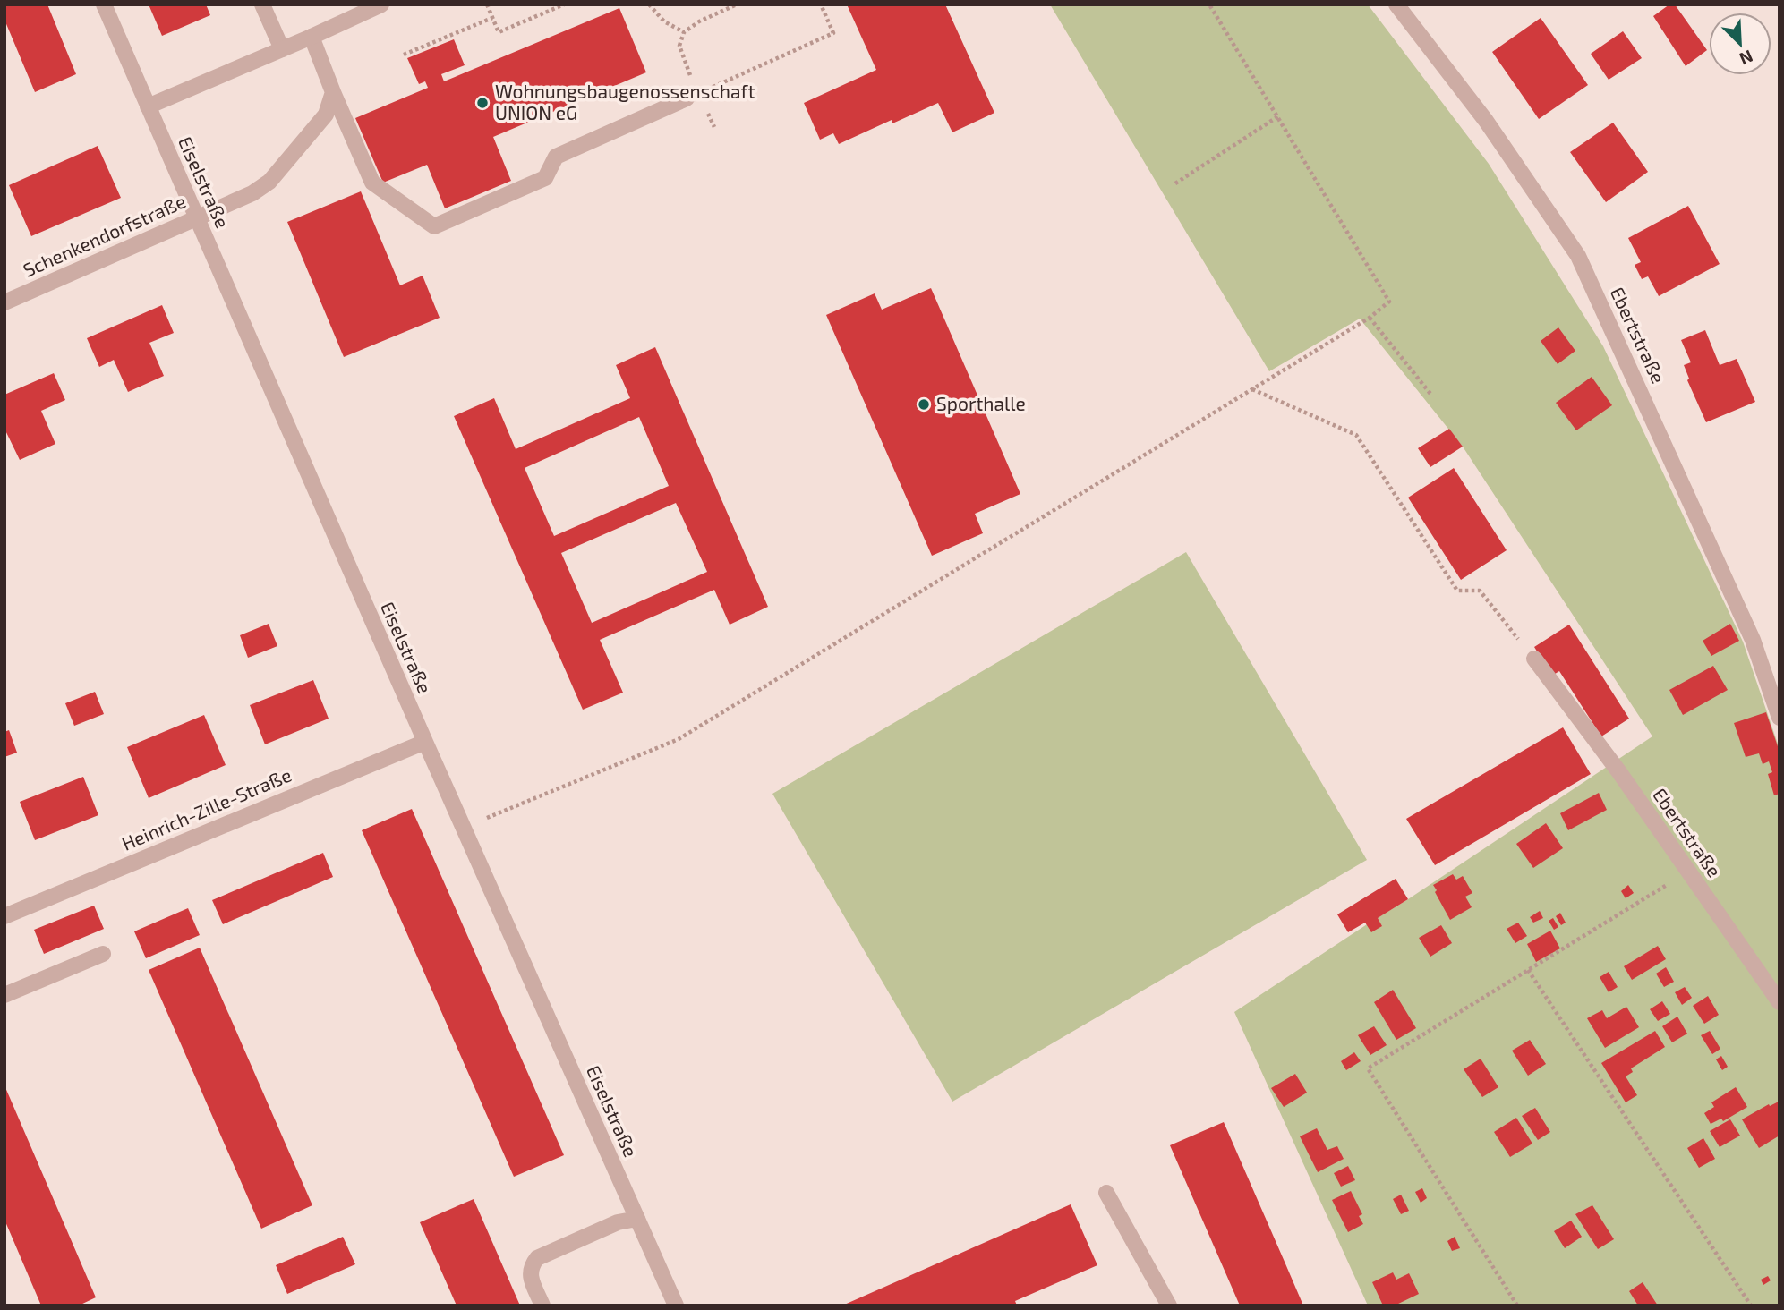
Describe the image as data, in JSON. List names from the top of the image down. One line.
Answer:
{"streets":{"street":["Eiselstraße","Schenkendorfstraße","Ebertstraße","Heinrich-Zille-Straße"]},"crossings":[["Eiselstraße","Schenkendorfstraße"],["Eiselstraße","Heinrich-Zille-Straße"]],"places":["Wohnungsbaugenossenschaft UNION eG","Sporthalle"],"north":"bottom right"}
